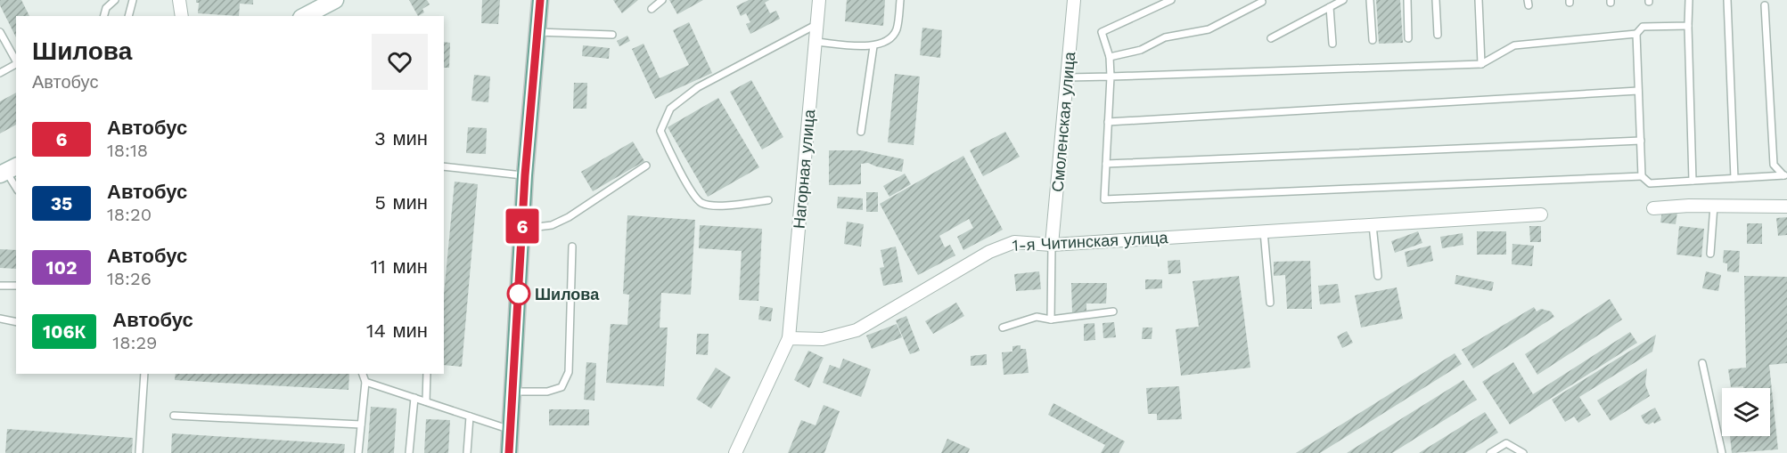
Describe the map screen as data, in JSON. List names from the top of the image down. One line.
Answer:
{"streets":{"street":["Смоленская улица","Нагорная улица","1-я Читинская улица"]},"crossings":[["Смоленская улица","1-я Читинская улица"],["Нагорная улица","1-я Читинская улица"]],"places":["Шилова"],"lines":["bus line 6"],"page":{"on_map":"6","heading":["Шилова","Автобус"],"list":[{"mark":"6","name":"Автобус","note":"18:18","value":"3 мин"},{"mark":"35","name":"Автобус","note":"18:20","value":"5 мин"},{"mark":"102","name":"Автобус","note":"18:26","value":"11 мин"},{"mark":"106К","name":"Автобус","note":"18:29","value":"14 мин"}]}}
